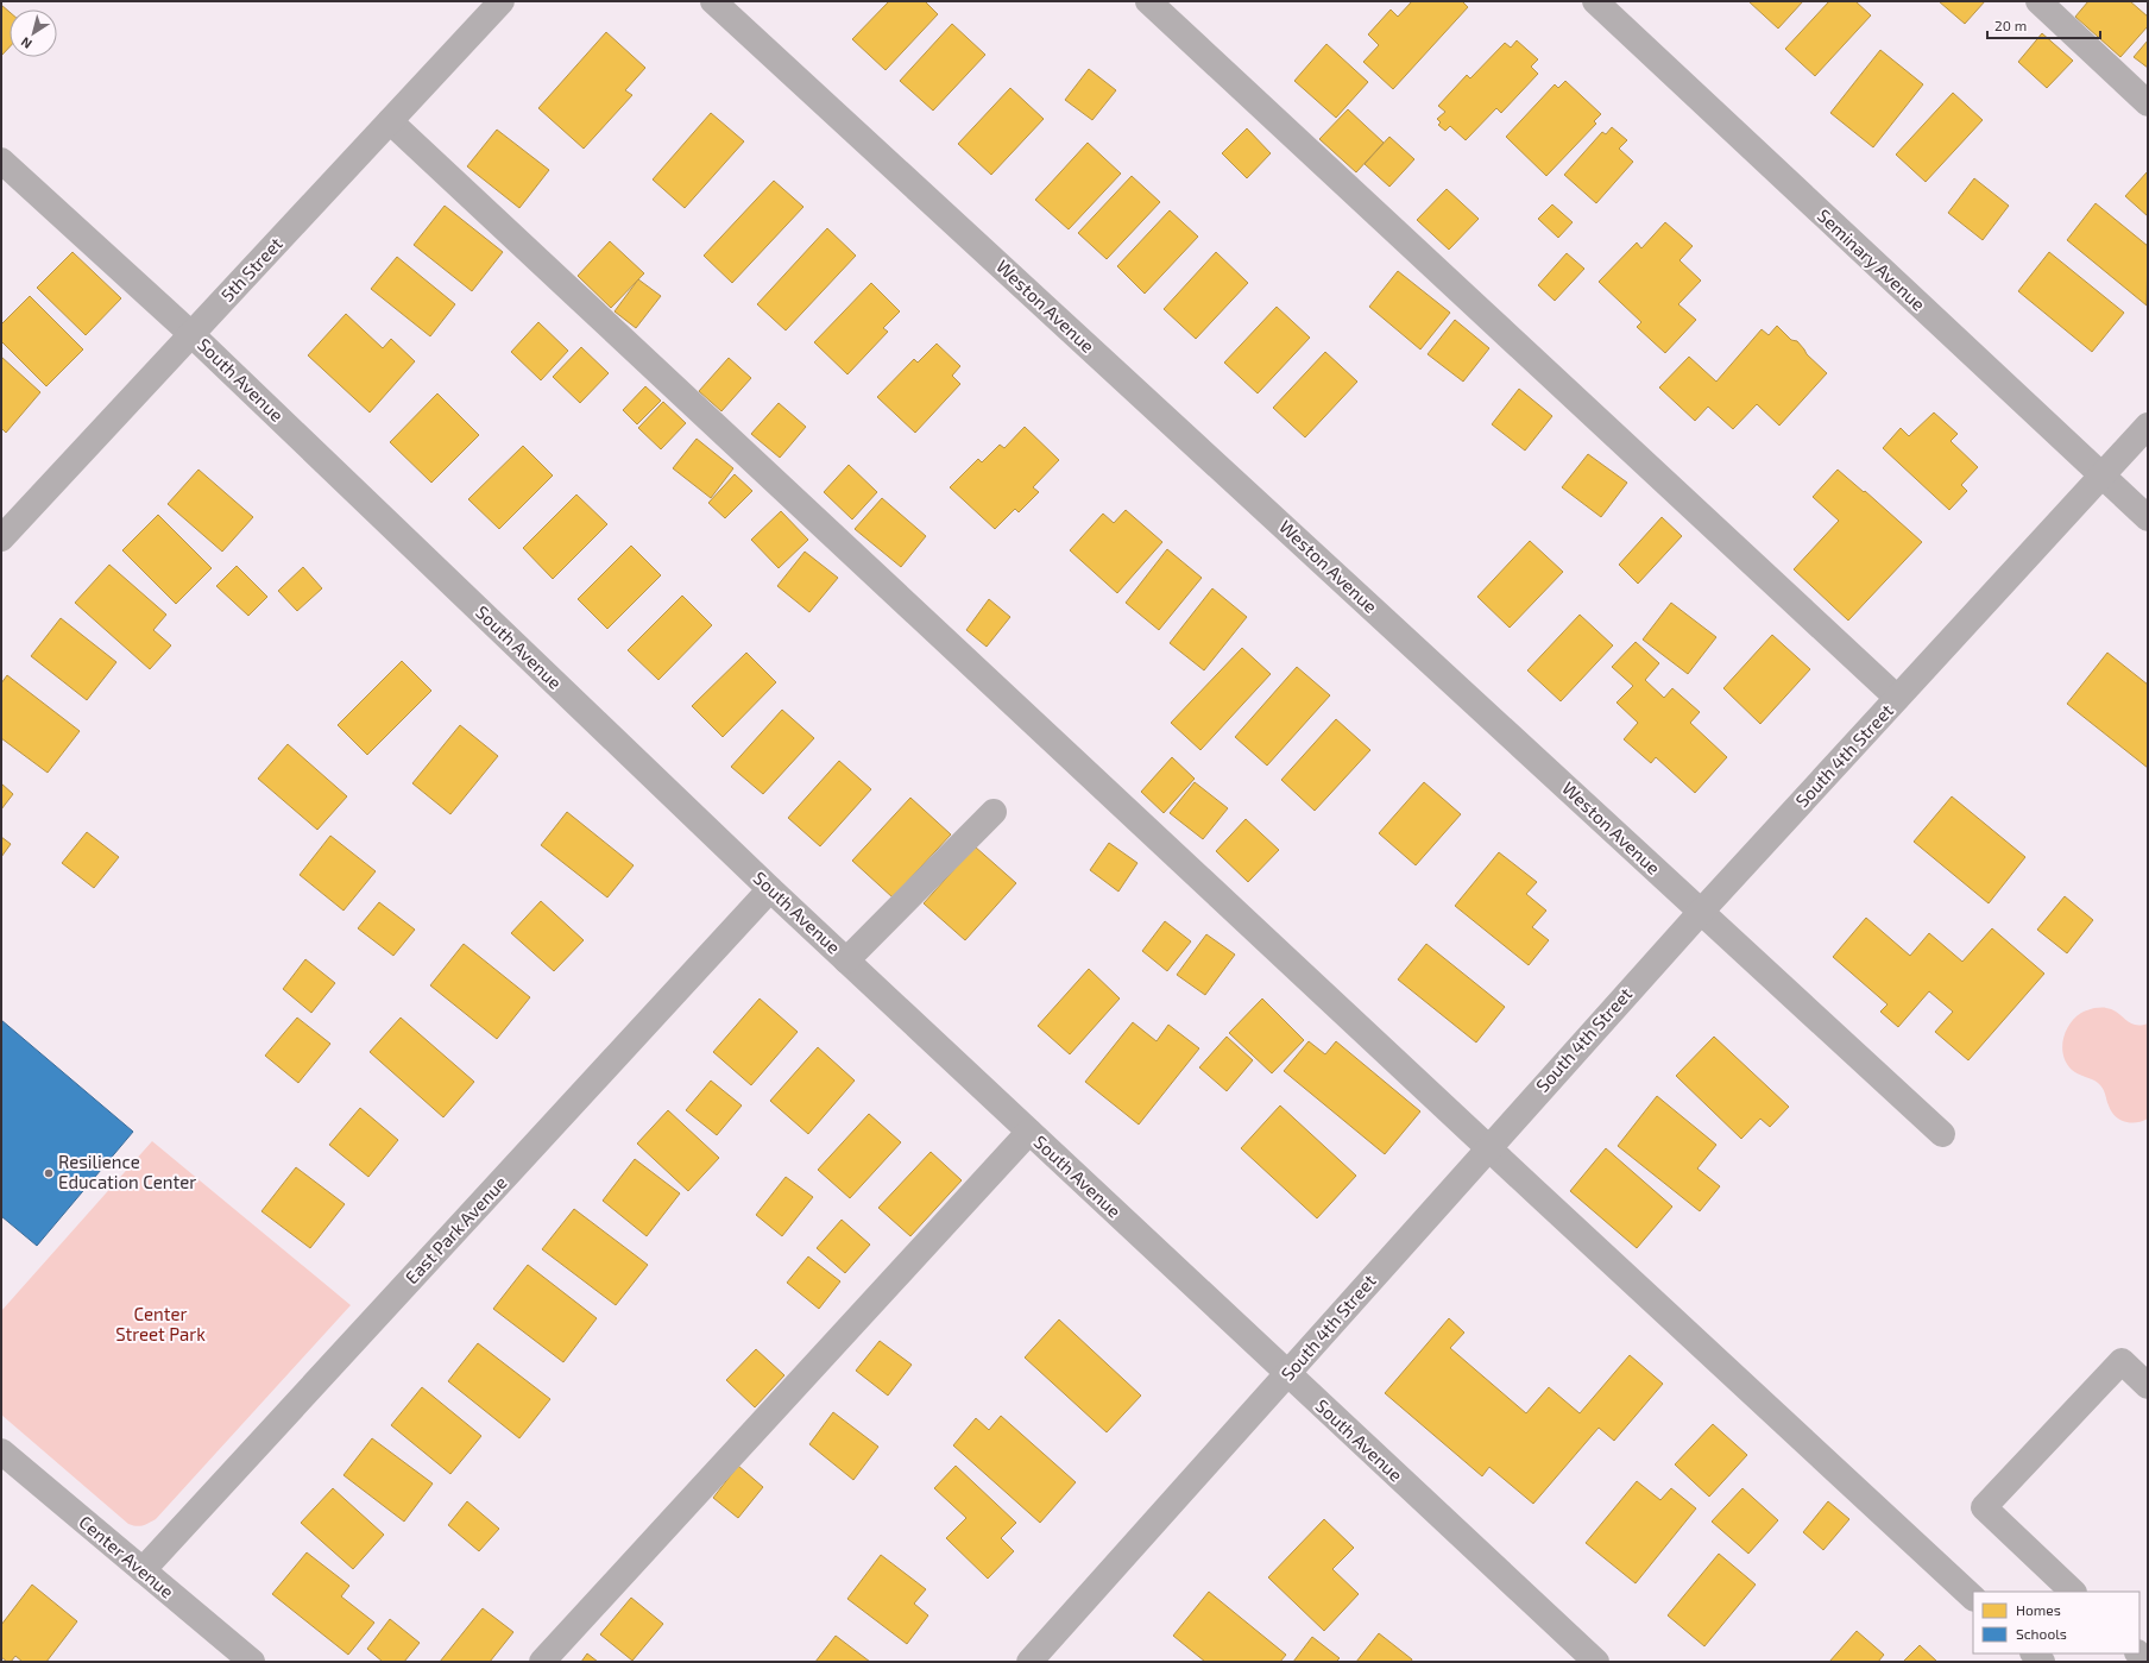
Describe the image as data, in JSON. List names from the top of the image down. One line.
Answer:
{"streets":{"street":["Seminary Avenue","5th Street","Weston Avenue","South Avenue","South 4th Street","East Park Avenue","Center Avenue"]},"crossings":[["Seminary Avenue","South 4th Street"],["5th Street","South Avenue"],["Weston Avenue","South 4th Street"],["South Avenue","South 4th Street"],["South Avenue","East Park Avenue"],["East Park Avenue","Center Avenue"]],"parks":["Center Street Park"],"places":["Resilience Education Center"],"legend":["Homes","Schools"],"scale_bar":"20 m","north":"bottom left"}
